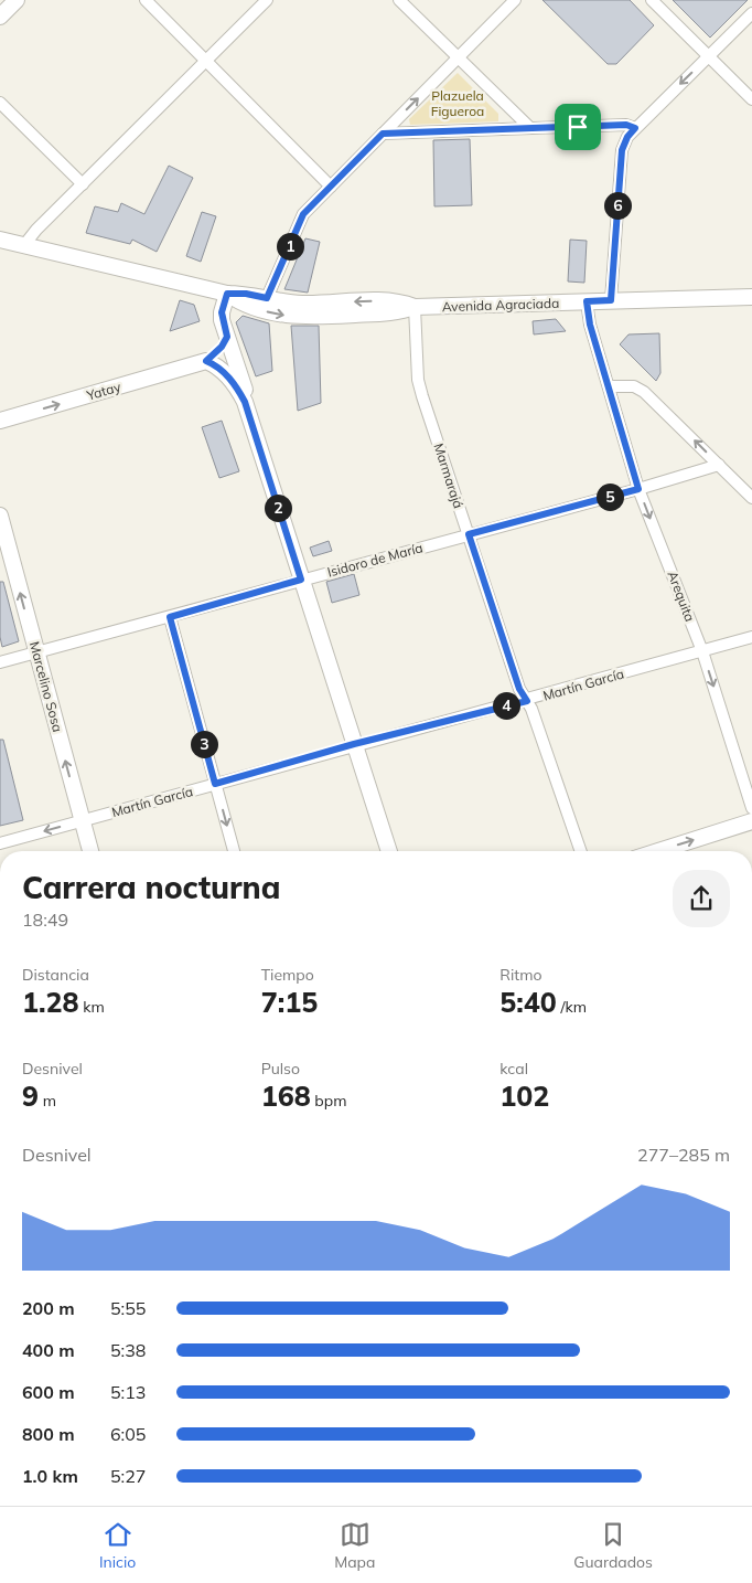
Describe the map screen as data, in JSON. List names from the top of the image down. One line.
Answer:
{"streets":{"main road":["Avenida Agraciada","Yatay","Marcelino Sosa"],"street":["Marmarajá","Isidoro de María","Arequita","Martín García"]},"crossings":[["Avenida Agraciada","Marmarajá"],["Avenida Agraciada","Arequita"],["Marmarajá","Isidoro de María"],["Marmarajá","Martín García"],["Isidoro de María","Arequita"],["Isidoro de María","Marcelino Sosa"],["Arequita","Martín García"],["Martín García","Marcelino Sosa"]],"one_way":["Yatay","Arequita","Marcelino Sosa"],"parks":["Plazuela Figueroa"],"page":{"pins":["6","1","5","2","4","3"],"heading":["Carrera nocturna","18:49"],"stats":[["Distancia","1.28 km"],["Tiempo","7:15"],["Ritmo","5:40 /km"],["Desnivel","9 m"],["Pulso","168 bpm"],["kcal","102"]],"chart":["Desnivel","277–285 m"],"list":[{"name":"200 m","note":"5:55"},{"name":"400 m","note":"5:38"},{"name":"600 m","note":"5:13"},{"name":"800 m","note":"6:05"},{"name":"1.0 km","note":"5:27"}],"tabs":["Inicio","Mapa","Guardados"]}}
